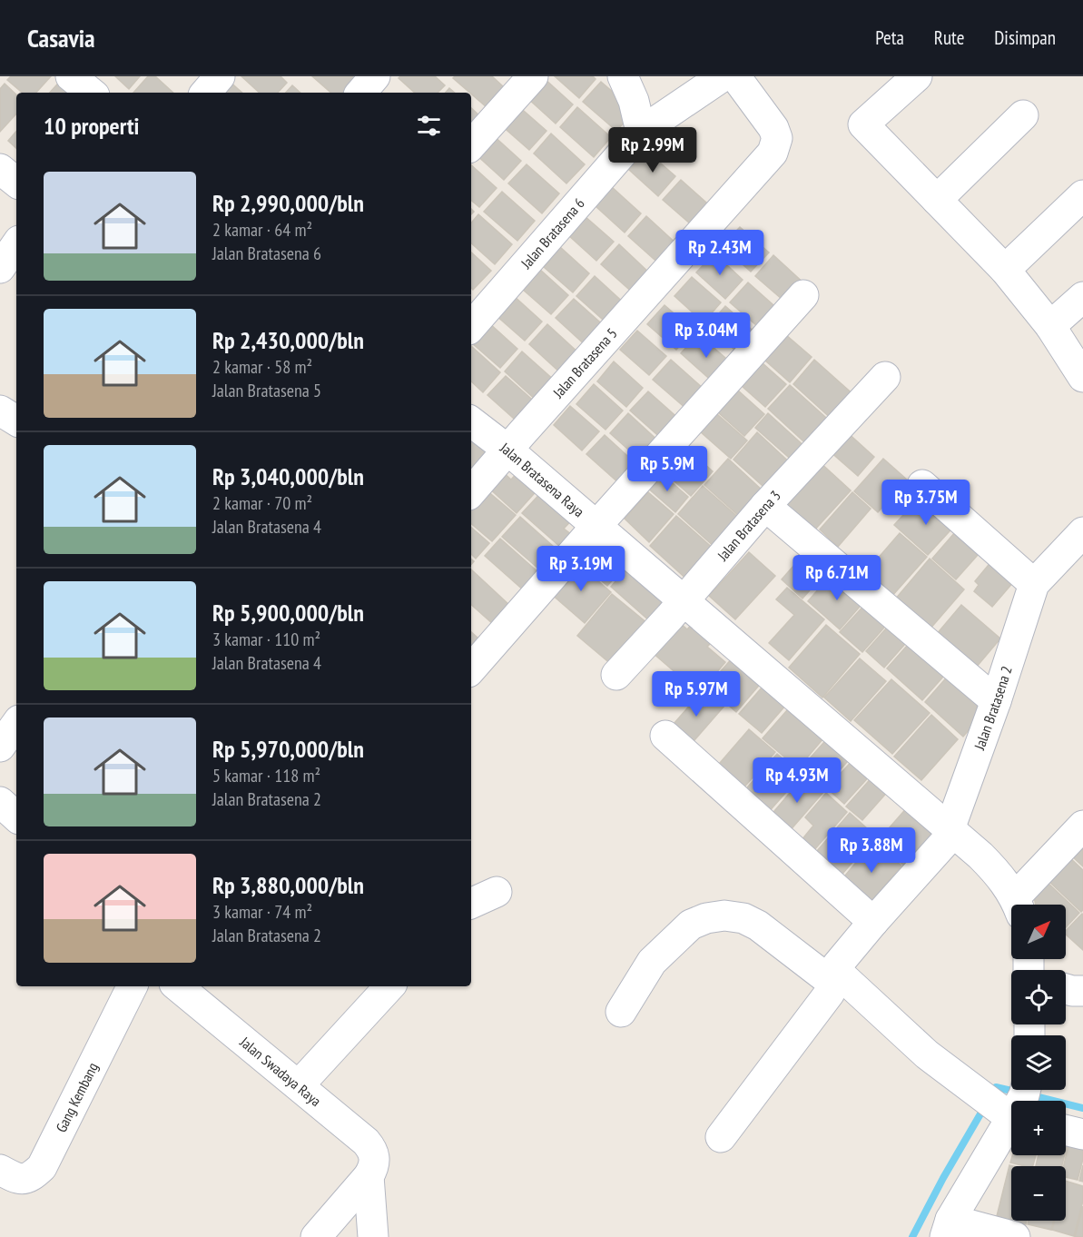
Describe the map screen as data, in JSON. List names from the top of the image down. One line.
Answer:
{"streets":{"street":["Jalan Bratasena 6","Jalan Bratasena 5","Jalan Bratasena Raya","Jalan Bratasena 3","Jalan Bratasena 2","Jalan Swadaya Raya","Gang Kembang"]},"crossings":[["Jalan Bratasena 5","Jalan Bratasena Raya"],["Jalan Bratasena Raya","Jalan Bratasena 3"],["Jalan Bratasena Raya","Jalan Bratasena 2"]],"north":"top right","page":{"header":"Casavia","nav":["Peta","Rute","Disimpan"],"heading":"10 properti","price":["Rp 2.99M","Rp 2.43M","Rp 3.04M","Rp 5.9M","Rp 3.75M","Rp 3.19M","Rp 6.71M","Rp 5.97M","Rp 4.93M","Rp 3.88M"],"list":[{"name":"Rp 2,990,000/bln","note":"2 kamar · 64 m² · Jalan Bratasena 6"},{"name":"Rp 2,430,000/bln","note":"2 kamar · 58 m² · Jalan Bratasena 5"},{"name":"Rp 3,040,000/bln","note":"2 kamar · 70 m² · Jalan Bratasena 4"},{"name":"Rp 5,900,000/bln","note":"3 kamar · 110 m² · Jalan Bratasena 4"},{"name":"Rp 5,970,000/bln","note":"5 kamar · 118 m² · Jalan Bratasena 2"},{"name":"Rp 3,880,000/bln","note":"3 kamar · 74 m² · Jalan Bratasena 2"}],"map_buttons":["+","−"]}}
